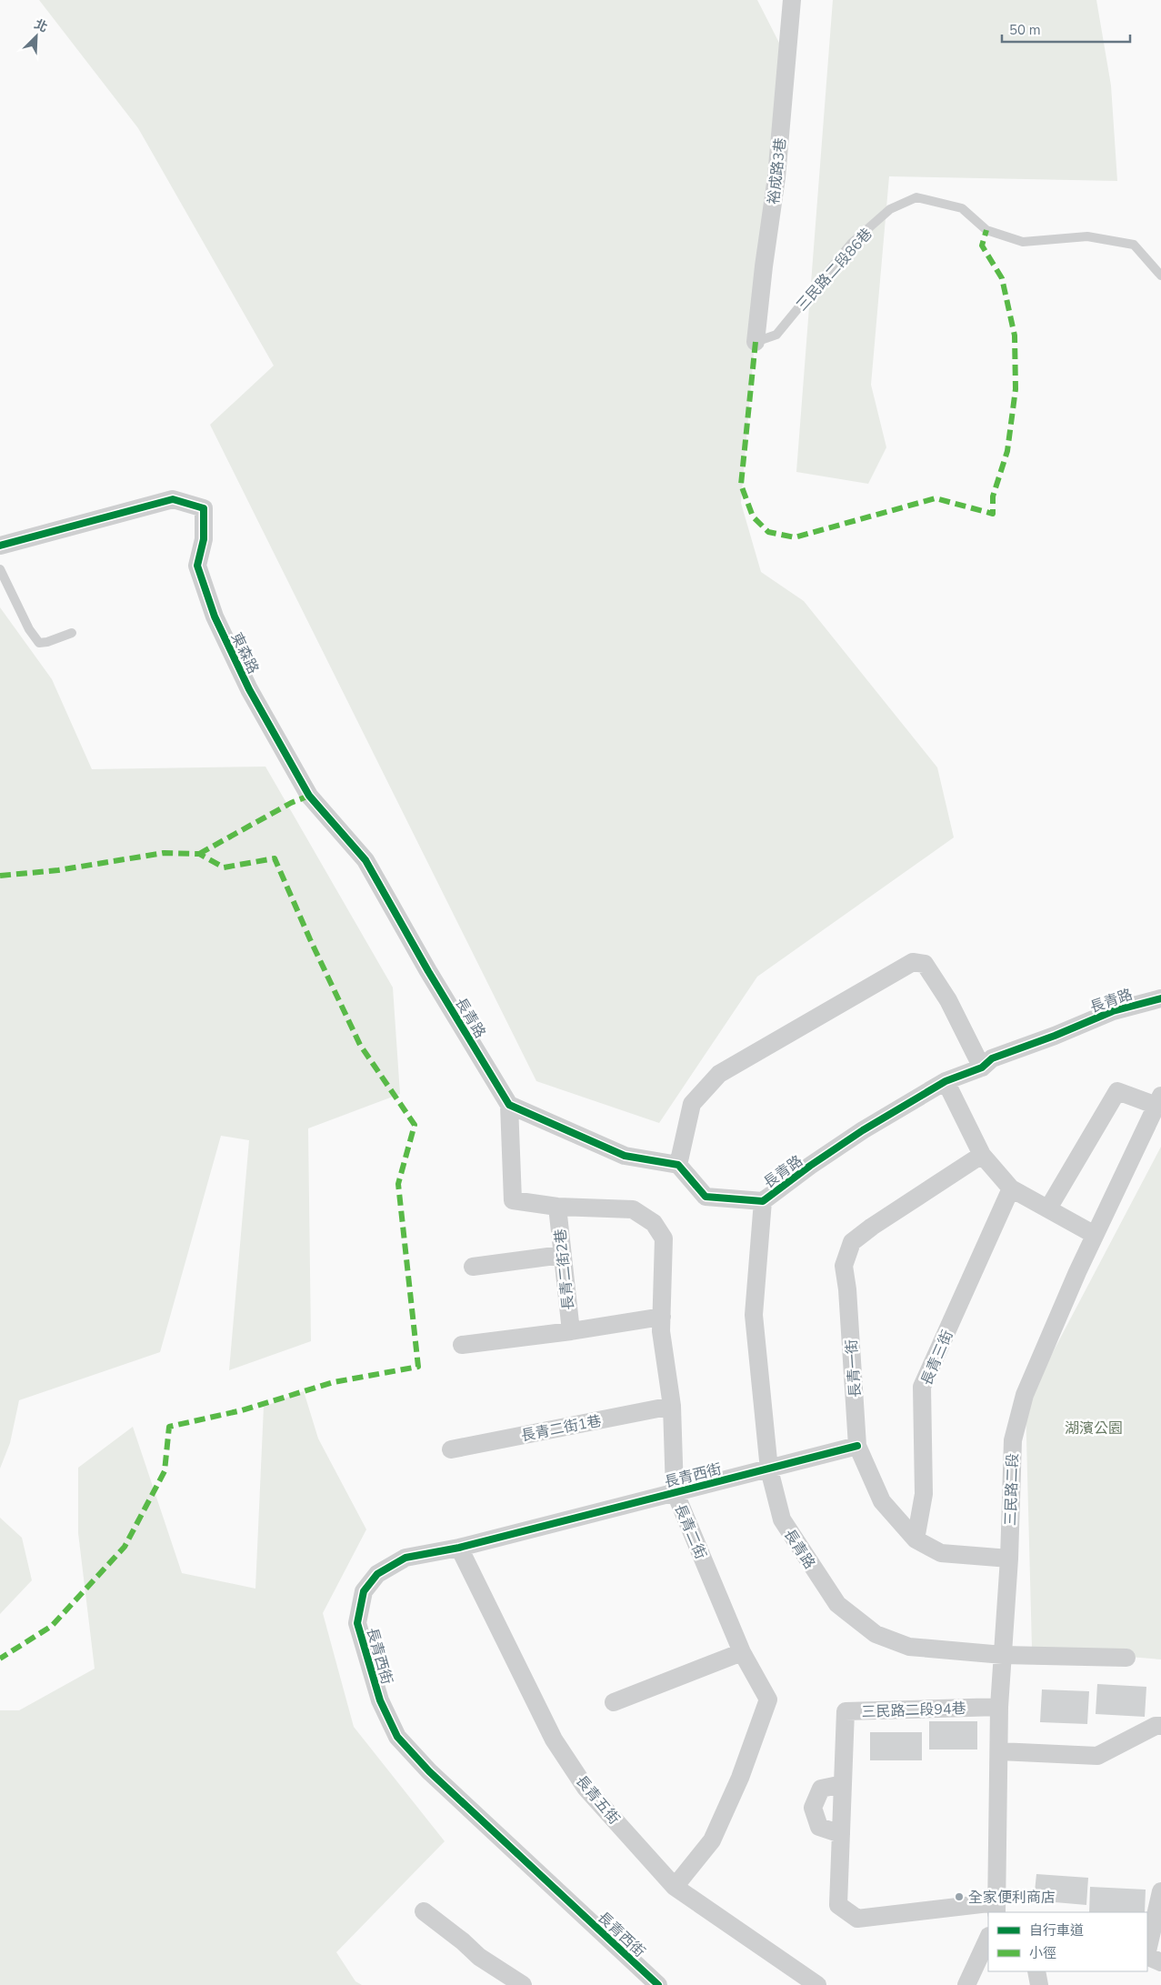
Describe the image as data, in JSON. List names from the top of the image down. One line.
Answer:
{"streets":{"street":["裕成路3巷","東森路","長青路","長青二街2巷","長青三街","長青一街","長青二街1巷","長青西街","三民路二段","長青二街","三民路二段94巷","長青五街"],"lane":["三民路二段86巷"]},"crossings":[["裕成路3巷","三民路二段86巷"],["東森路","長青路"],["長青路","長青西街"],["長青路","三民路二段"],["長青二街2巷","長青二街"],["長青三街","長青一街"],["長青一街","長青西街"],["長青一街","三民路二段"],["長青二街1巷","長青二街"],["長青西街","長青二街"],["長青西街","長青五街"],["三民路二段","三民路二段94巷"],["長青二街","長青五街"]],"parks":["湖濱公園"],"places":["全家便利商店"],"legend":["自行車道","小徑"],"scale_bar":"50 m","north":"top right"}
